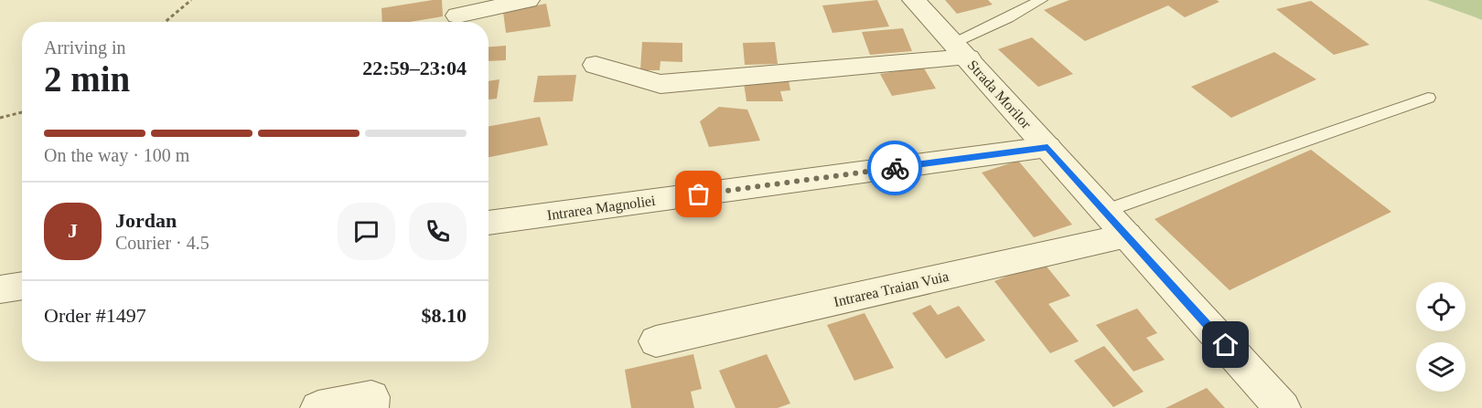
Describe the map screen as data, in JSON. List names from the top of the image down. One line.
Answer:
{"streets":{"street":["Strada Morilor","Intrarea Magnoliei","Intrarea Traian Vuia"]},"crossings":[["Strada Morilor","Intrarea Magnoliei"],["Strada Morilor","Intrarea Traian Vuia"]],"page":{"heading":["2 min","Arriving in","22:59–23:04"],"panel":["Jordan","Courier · 4.5","Order #1497","$8.10"],"bar":"On the way · 100 m","round":"J"}}
